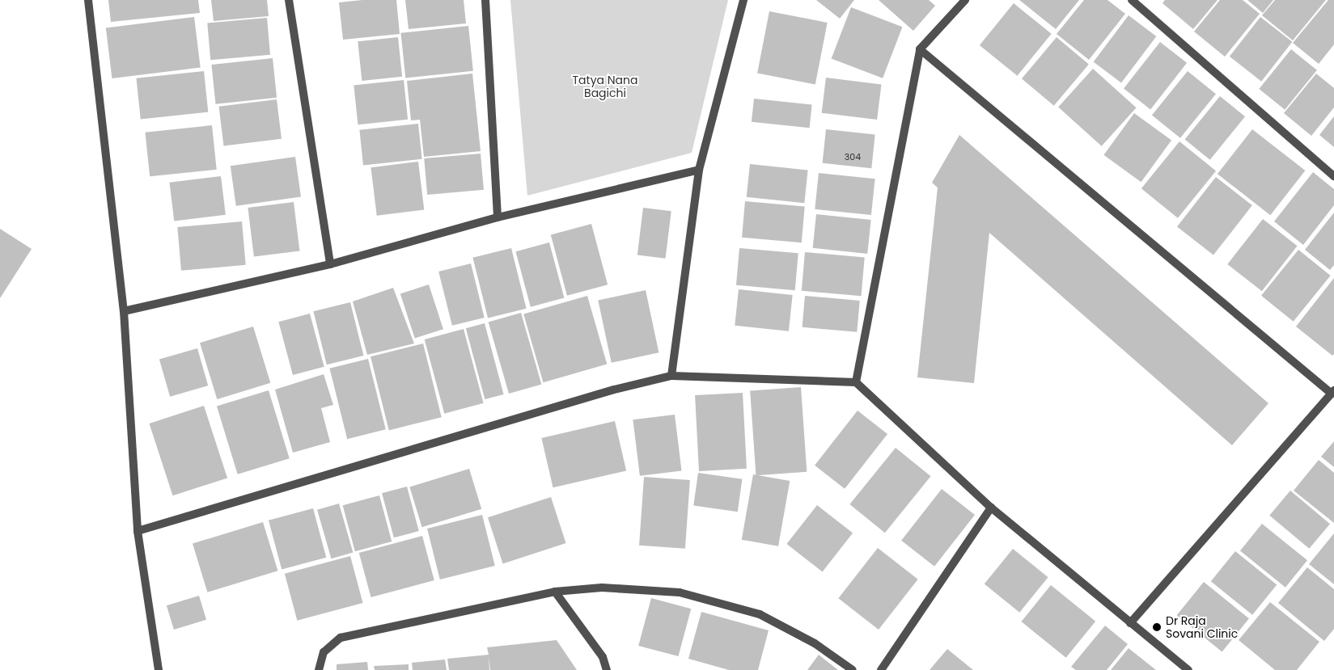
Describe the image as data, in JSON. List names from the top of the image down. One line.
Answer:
{"parks":["Tatya Nana Bagichi"],"places":["Dr Raja Sovani Clinic"],"house_numbers":["304"]}
